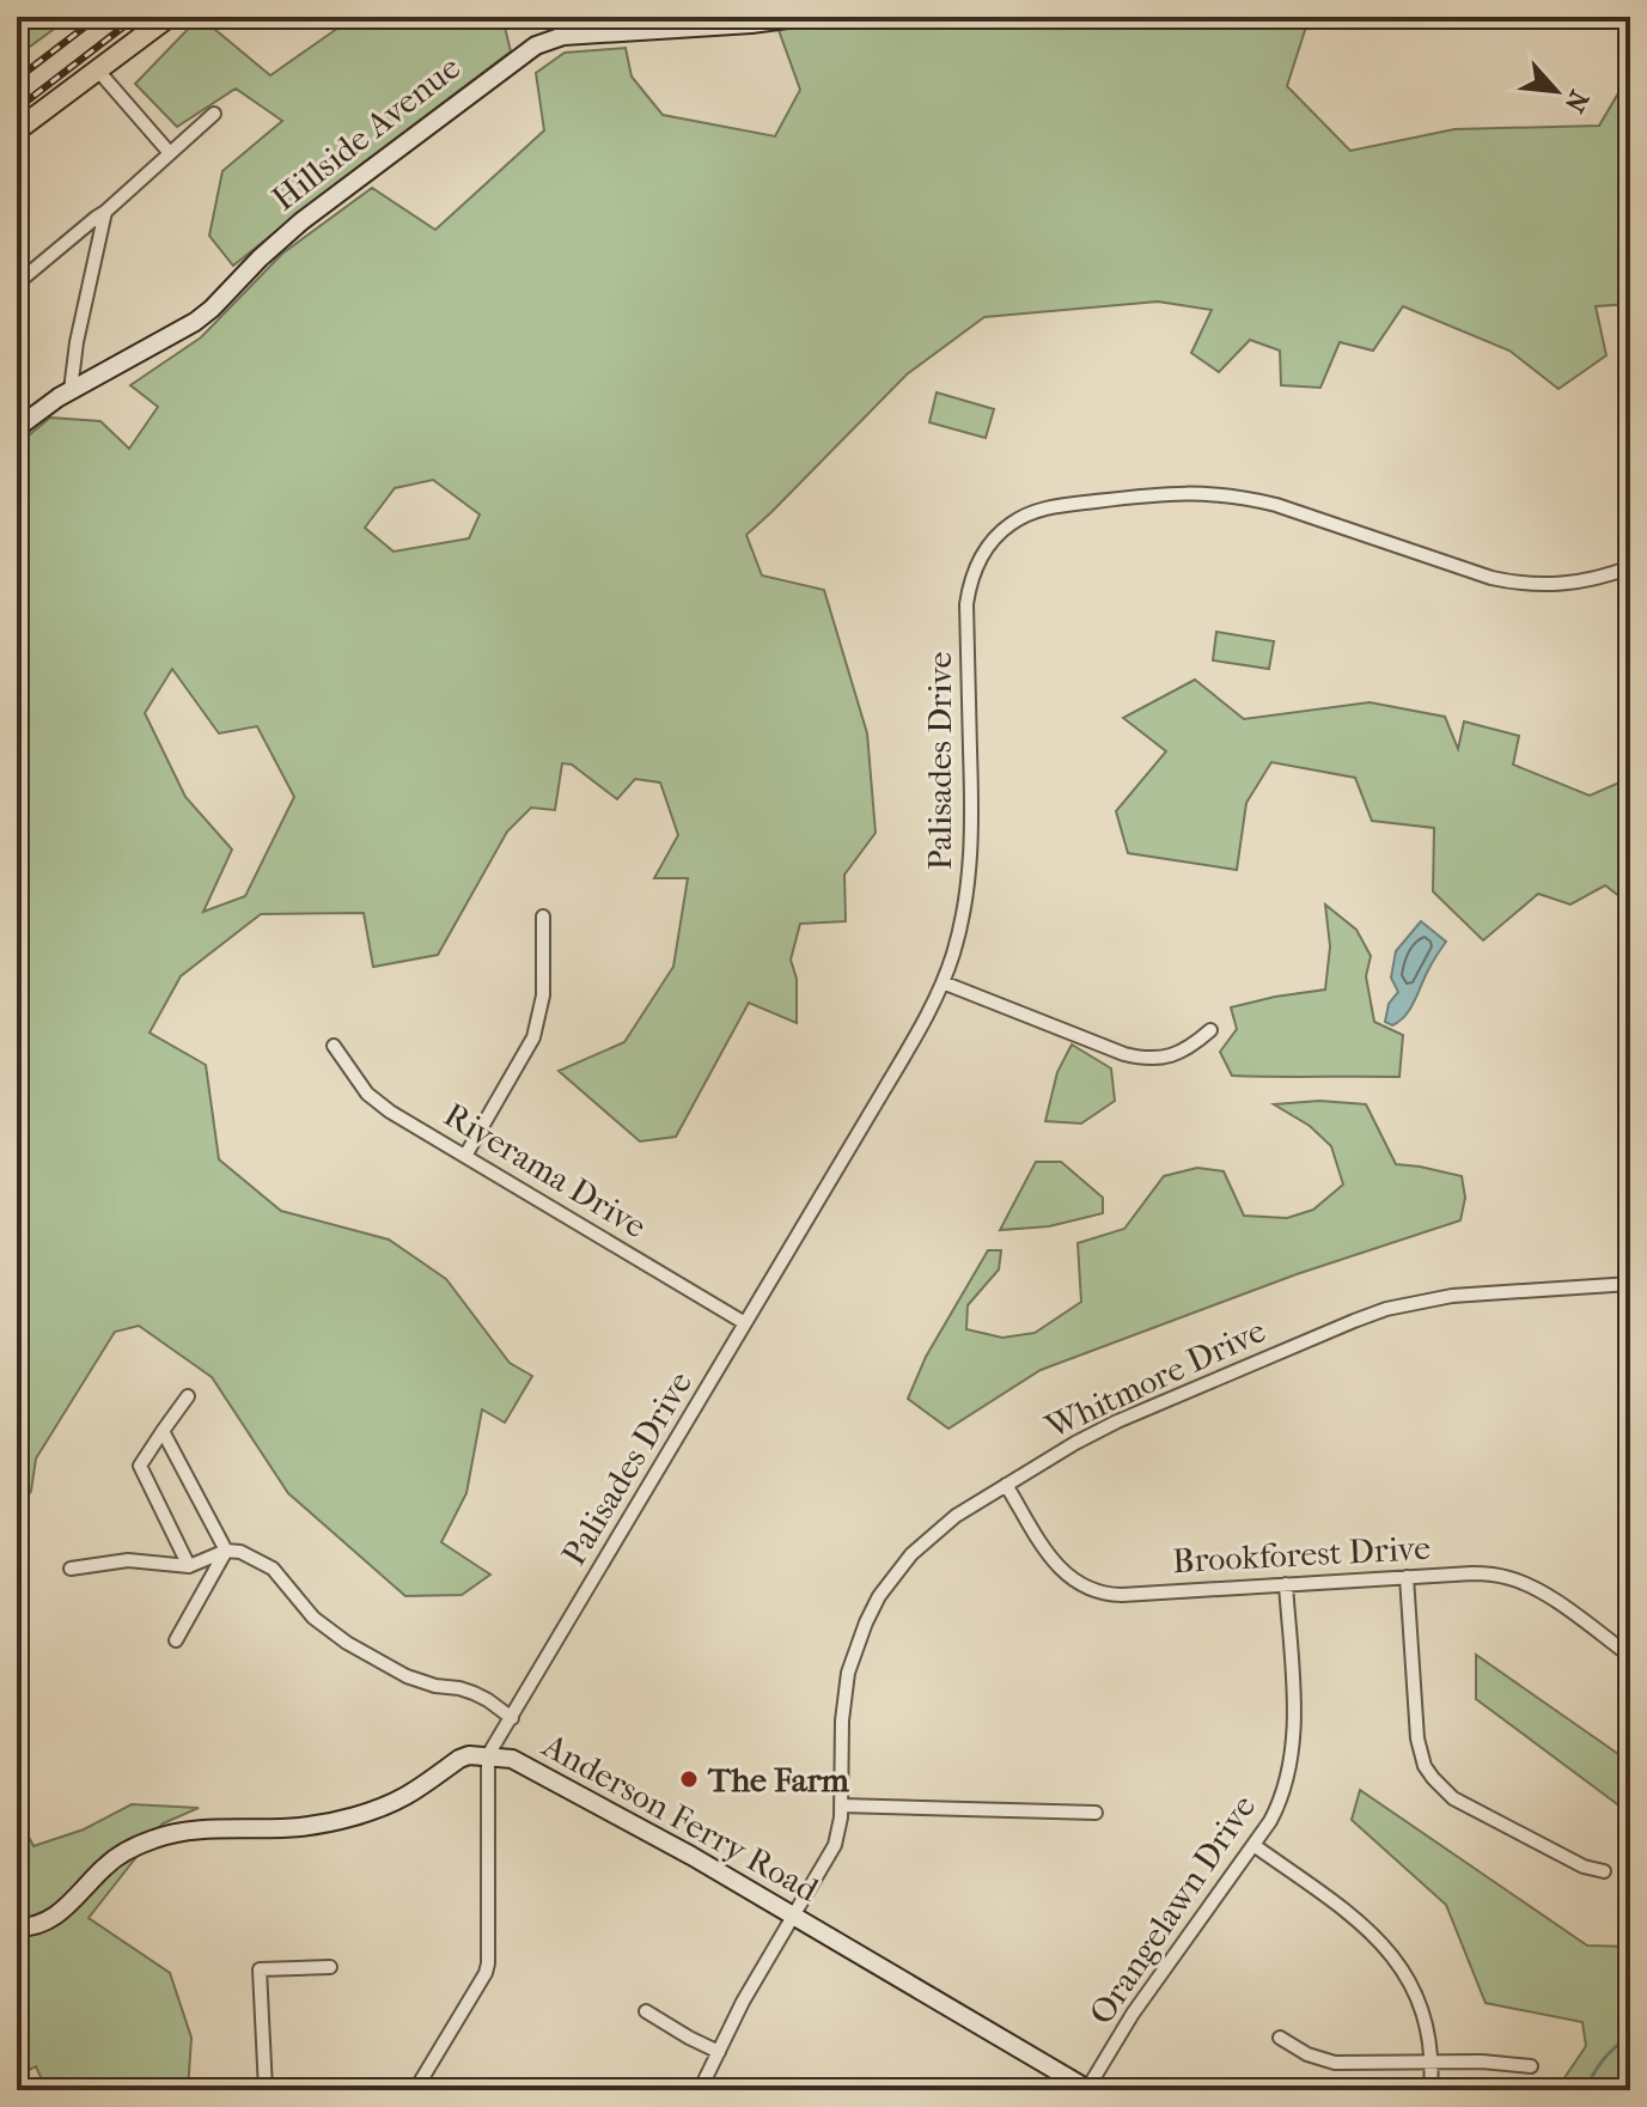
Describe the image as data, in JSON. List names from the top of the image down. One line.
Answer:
{"streets":{"street":["Hillside Avenue","Palisades Drive","Riverama Drive","Whitmore Drive","Brookforest Drive","Anderson Ferry Road","Orangelawn Drive"]},"crossings":[["Palisades Drive","Riverama Drive"],["Palisades Drive","Anderson Ferry Road"],["Whitmore Drive","Brookforest Drive"],["Whitmore Drive","Anderson Ferry Road"],["Brookforest Drive","Orangelawn Drive"],["Anderson Ferry Road","Orangelawn Drive"]],"places":["The Farm"],"north":"bottom right"}
